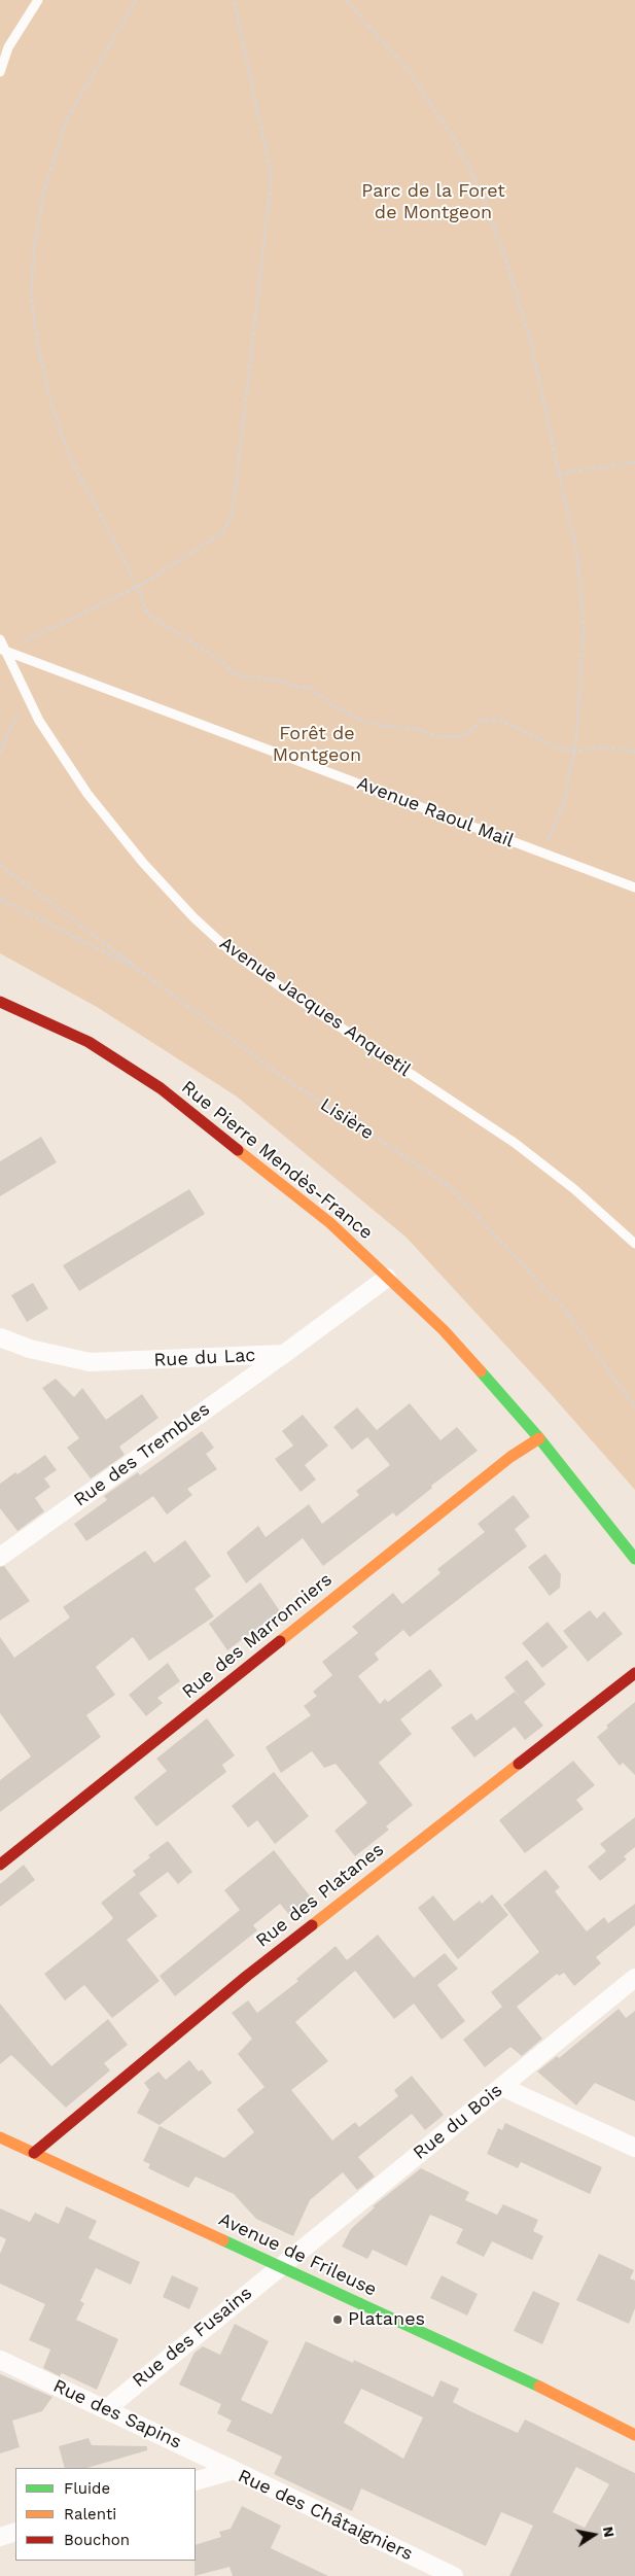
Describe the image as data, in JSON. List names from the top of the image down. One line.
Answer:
{"streets":{"street":["Rue Pierre Mendès-France","Rue du Lac","Rue des Trembles","Rue des Marronniers","Rue des Platanes","Rue du Bois","Avenue de Frileuse","Rue des Fusains","Rue des Sapins","Rue des Châtaigniers"],"lane":["Avenue Raoul Mail","Avenue Jacques Anquetil"],"path":["Lisière"]},"crossings":[["Avenue Raoul Mail","Avenue Jacques Anquetil"],["Rue Pierre Mendès-France","Rue des Marronniers"],["Rue du Lac","Rue des Trembles"],["Rue des Platanes","Avenue de Frileuse"],["Rue du Bois","Avenue de Frileuse"],["Rue du Bois","Rue des Fusains"],["Avenue de Frileuse","Rue des Fusains"],["Rue des Fusains","Rue des Sapins"],["Rue des Sapins","Rue des Châtaigniers"]],"parks":["Parc de la Foret de Montgeon","Forêt de Montgeon"],"places":["Platanes"],"legend":["Fluide","Ralenti","Bouchon"],"north":"right"}
